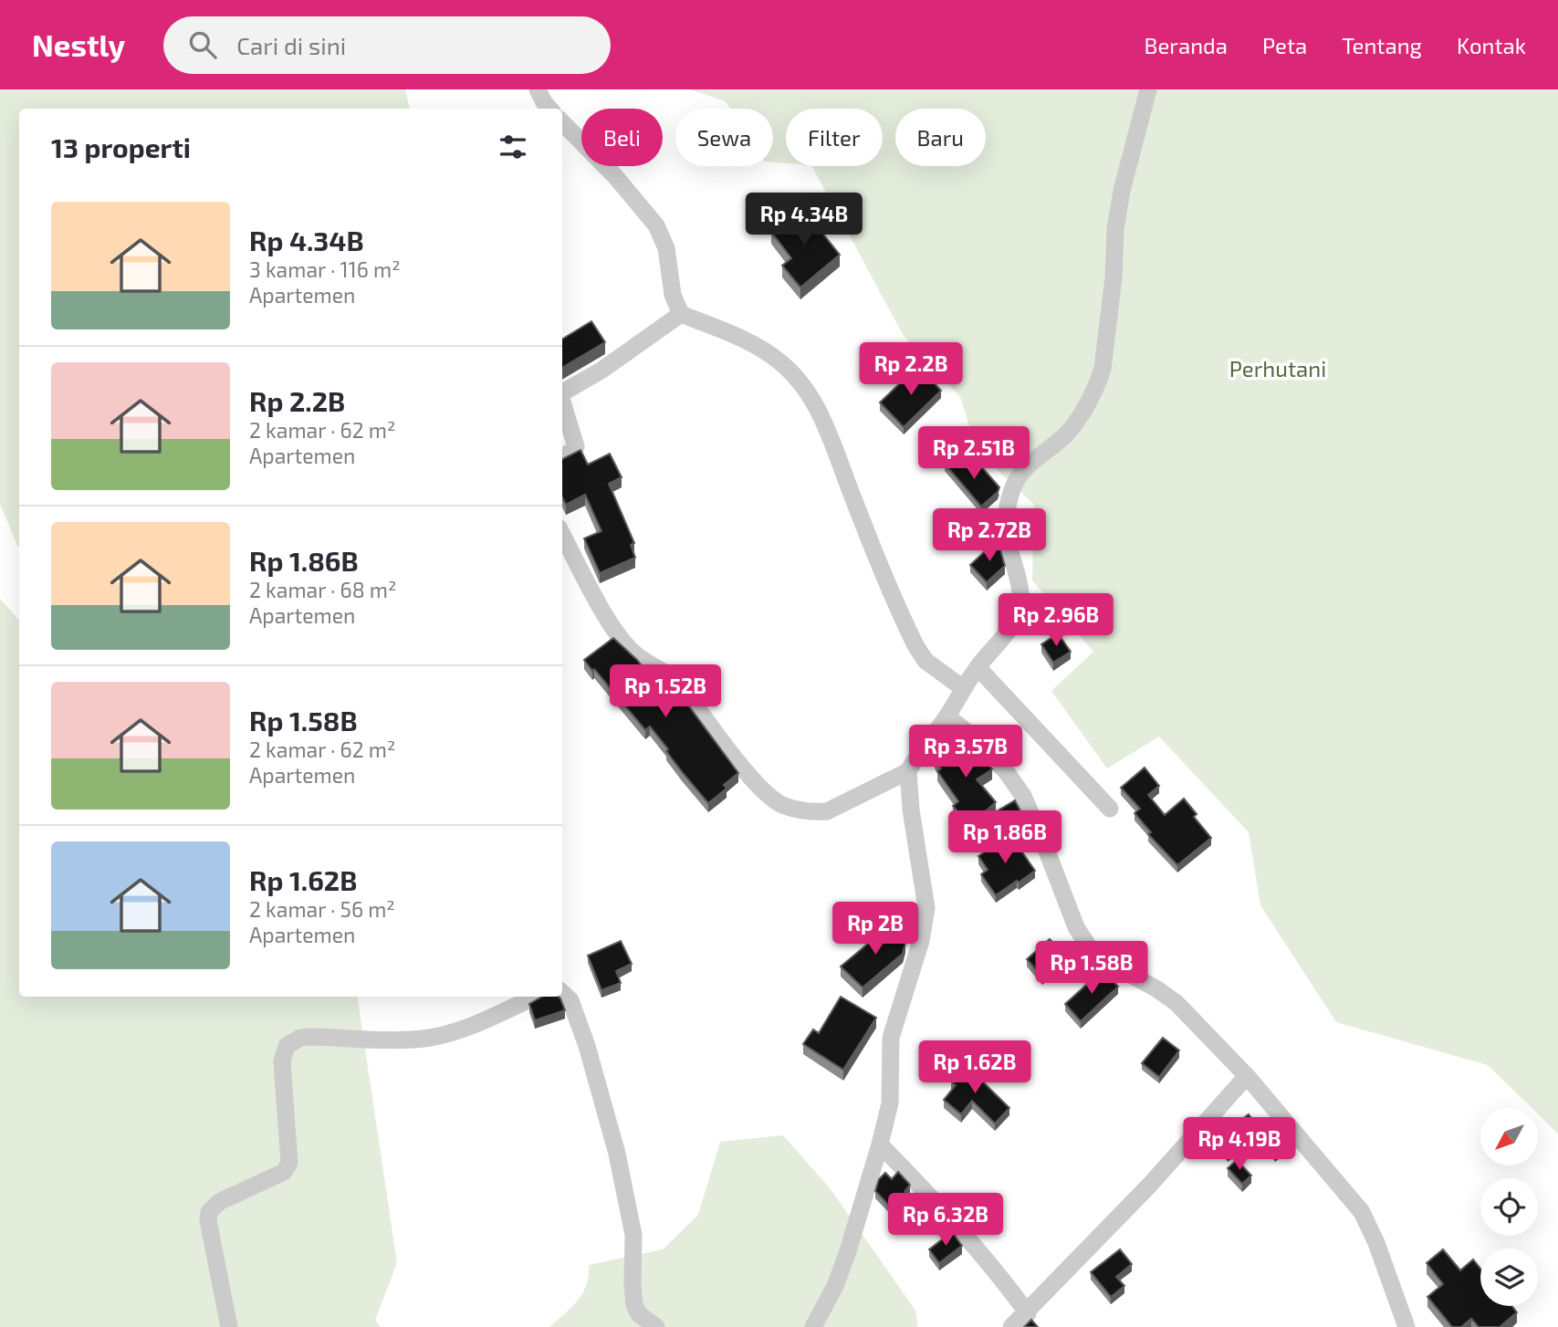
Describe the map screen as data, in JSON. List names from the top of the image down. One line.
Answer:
{"parks":["Perhutani"],"north":"bottom left","page":{"header":"Nestly","search":"Cari di sini","nav":["Beranda","Peta","Tentang","Kontak"],"chip":["Beli","Sewa","Filter","Baru"],"heading":"13 properti","list":[{"name":"Rp 4.34B","note":"3 kamar · 116 m² · Apartemen"},{"name":"Rp 2.2B","note":"2 kamar · 62 m² · Apartemen"},{"name":"Rp 1.86B","note":"2 kamar · 68 m² · Apartemen"},{"name":"Rp 1.58B","note":"2 kamar · 62 m² · Apartemen"},{"name":"Rp 1.62B","note":"2 kamar · 56 m² · Apartemen"}],"price":["Rp 4.34B","Rp 2.2B","Rp 2.51B","Rp 2.72B","Rp 2.96B","Rp 1.52B","Rp 3.57B","Rp 1.86B","Rp 2B","Rp 1.58B","Rp 1.62B","Rp 4.19B","Rp 6.32B"]}}
